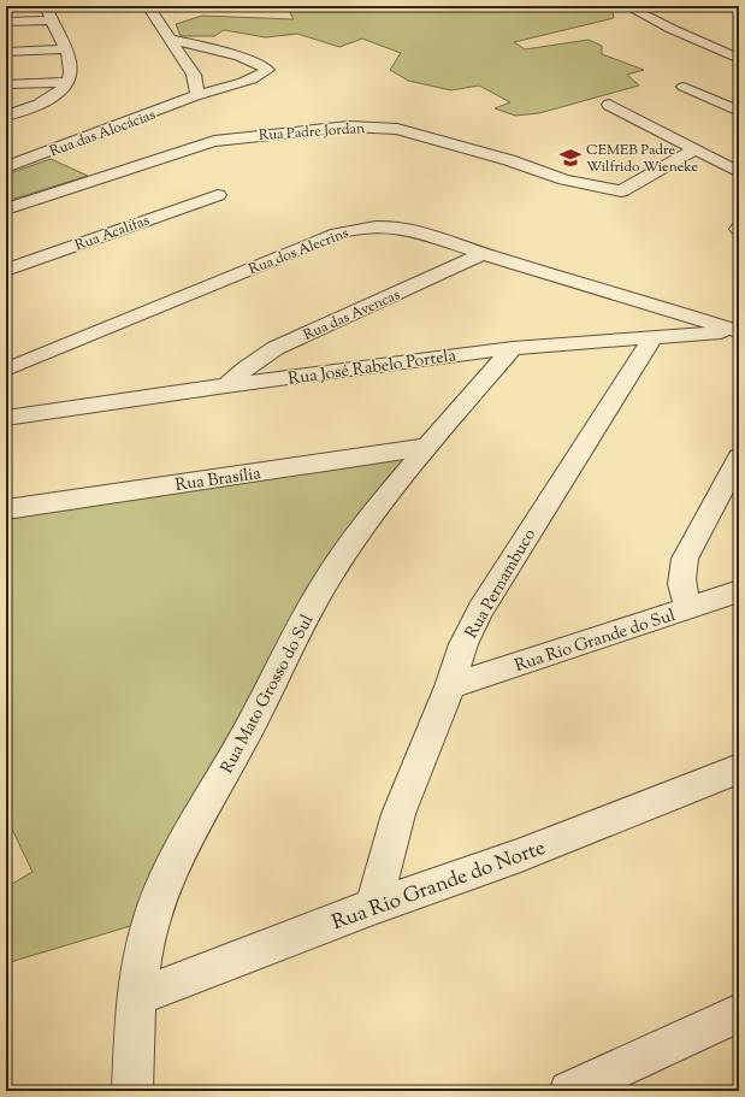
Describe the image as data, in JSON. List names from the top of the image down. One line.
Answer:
{"streets":{"street":["Rua Padre Jordan","Rua das Alocácias","Rua Acalifas","Rua dos Alecrins","Rua das Avencas","Rua José Rabelo Portela","Rua Brasília","Rua Pernambuco","Rua Rio Grande do Sul","Rua Mato Grosso do Sul","Rua Rio Grande do Norte"]},"crossings":[["Rua dos Alecrins","Rua das Avencas"],["Rua dos Alecrins","Rua José Rabelo Portela"],["Rua das Avencas","Rua José Rabelo Portela"],["Rua José Rabelo Portela","Rua Pernambuco"],["Rua José Rabelo Portela","Rua Mato Grosso do Sul"],["Rua Brasília","Rua Mato Grosso do Sul"],["Rua Pernambuco","Rua Rio Grande do Sul"],["Rua Pernambuco","Rua Rio Grande do Norte"],["Rua Mato Grosso do Sul","Rua Rio Grande do Norte"]],"places":{"school or university":["CEMEB Padre Wilfrido Wieneke"]}}
